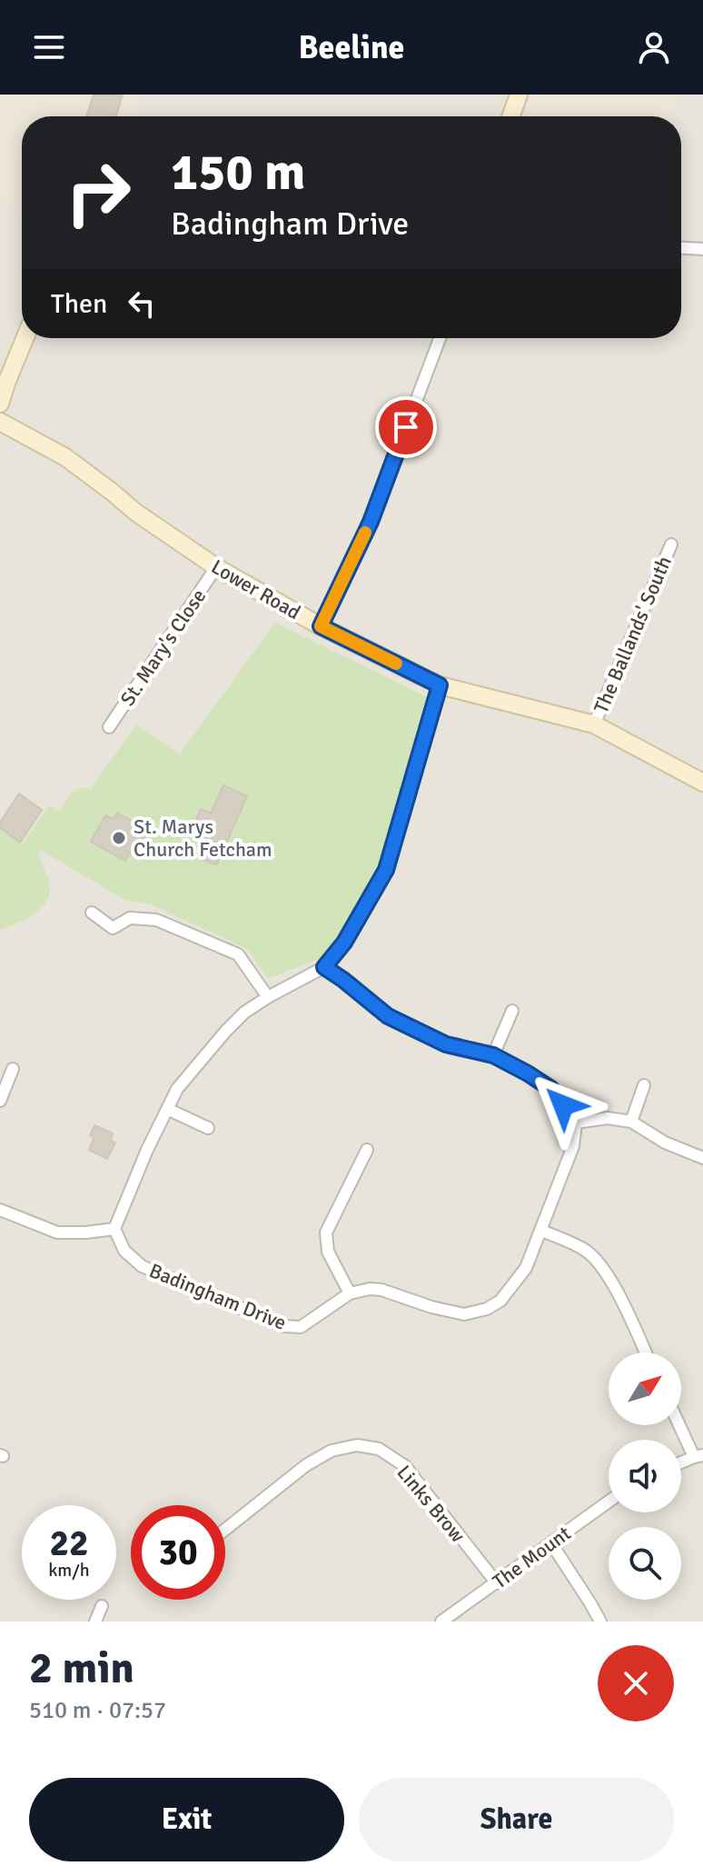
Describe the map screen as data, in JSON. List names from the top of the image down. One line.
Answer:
{"streets":{"street":["Lower Road","The Ballands' South","St. Mary's Close","Badingham Drive","Links Brow","The Mount"]},"crossings":[["Lower Road","The Ballands' South"],["Lower Road","St. Mary's Close"],["Links Brow","The Mount"]],"places":["St. Marys Church Fetcham"],"north":"top right","page":{"header":"Beeline","turn":["150 m","Badingham Drive"],"then":"Then","speed":"22 km/h","limit":"30","heading":["2 min","510 m · 07:57"],"buttons":["Exit","Share"]}}
